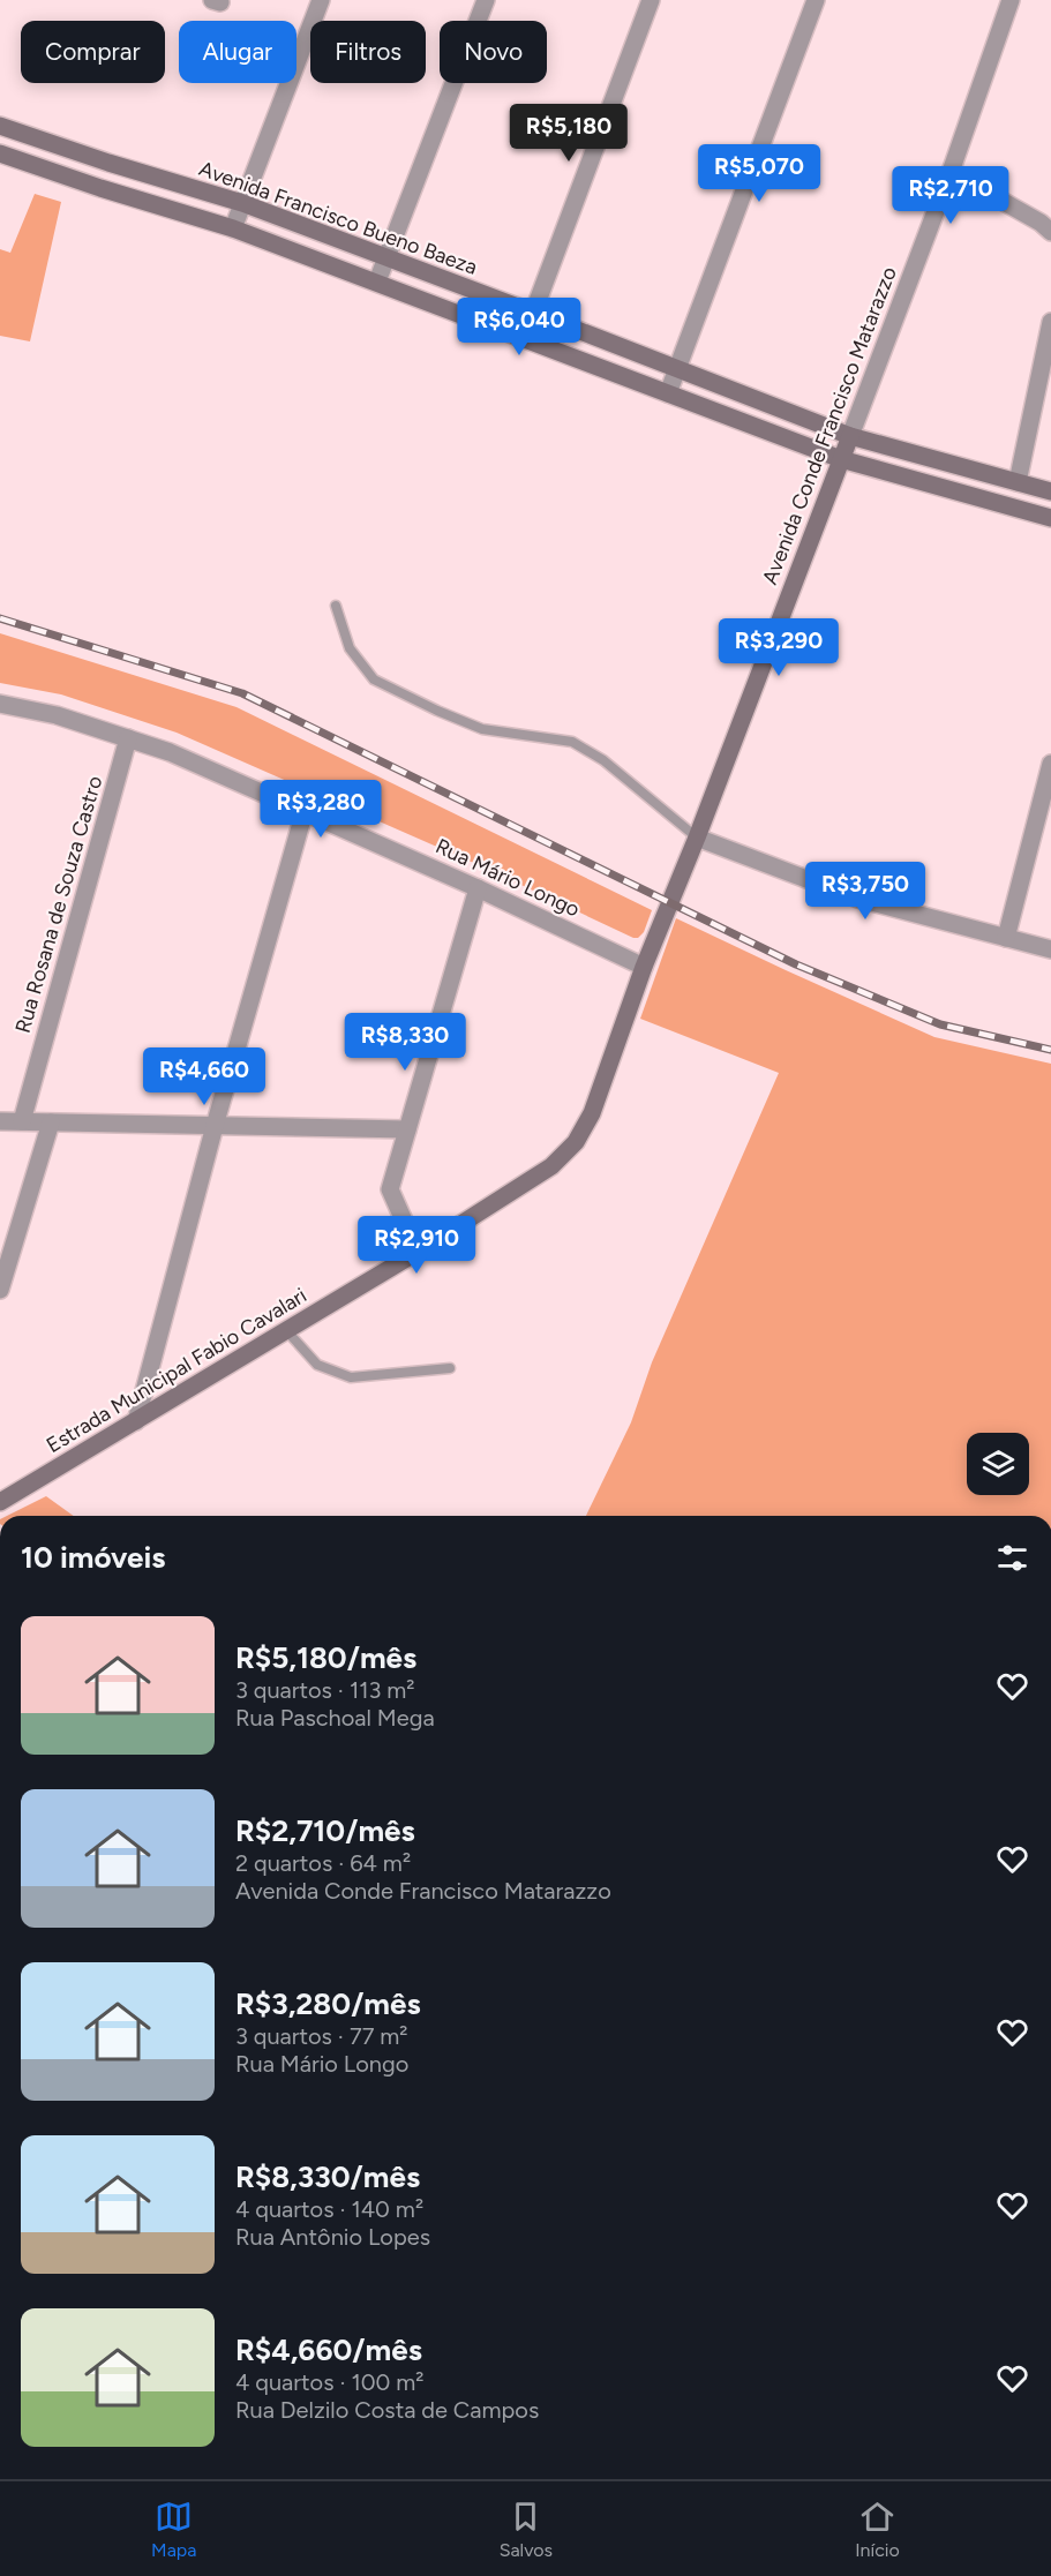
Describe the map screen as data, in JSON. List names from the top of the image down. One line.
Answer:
{"streets":{"street":["Avenida Francisco Bueno Baeza","Avenida Conde Francisco Matarazzo","Rua Mário Longo","Rua Rosana de Souza Castro","Estrada Municipal Fabio Cavalari"]},"crossings":[["Avenida Francisco Bueno Baeza","Avenida Conde Francisco Matarazzo"],["Avenida Conde Francisco Matarazzo","Estrada Municipal Fabio Cavalari"],["Rua Mário Longo","Rua Rosana de Souza Castro"],["Rua Mário Longo","Estrada Municipal Fabio Cavalari"]],"page":{"chip":["Comprar","Alugar","Filtros","Novo"],"price":["R$5,180","R$5,070","R$2,710","R$6,040","R$3,290","R$3,280","R$3,750","R$8,330","R$4,660","R$2,910"],"heading":"10 imóveis","list":[{"name":"R$5,180/mês","note":"3 quartos · 113 m² · Rua Paschoal Mega"},{"name":"R$2,710/mês","note":"2 quartos · 64 m² · Avenida Conde Francisco Matarazzo"},{"name":"R$3,280/mês","note":"3 quartos · 77 m² · Rua Mário Longo"},{"name":"R$8,330/mês","note":"4 quartos · 140 m² · Rua Antônio Lopes"},{"name":"R$4,660/mês","note":"4 quartos · 100 m² · Rua Delzilo Costa de Campos"}],"tabs":["Mapa","Salvos","Início"]}}
